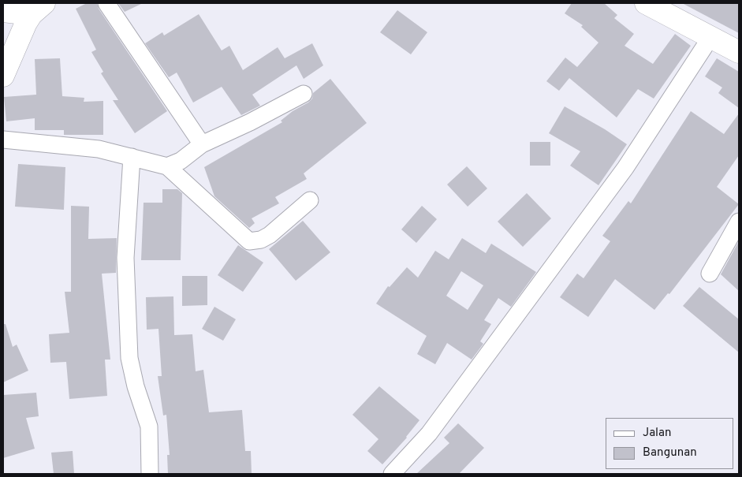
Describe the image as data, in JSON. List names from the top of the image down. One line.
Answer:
{"legend":["Jalan","Bangunan"]}
